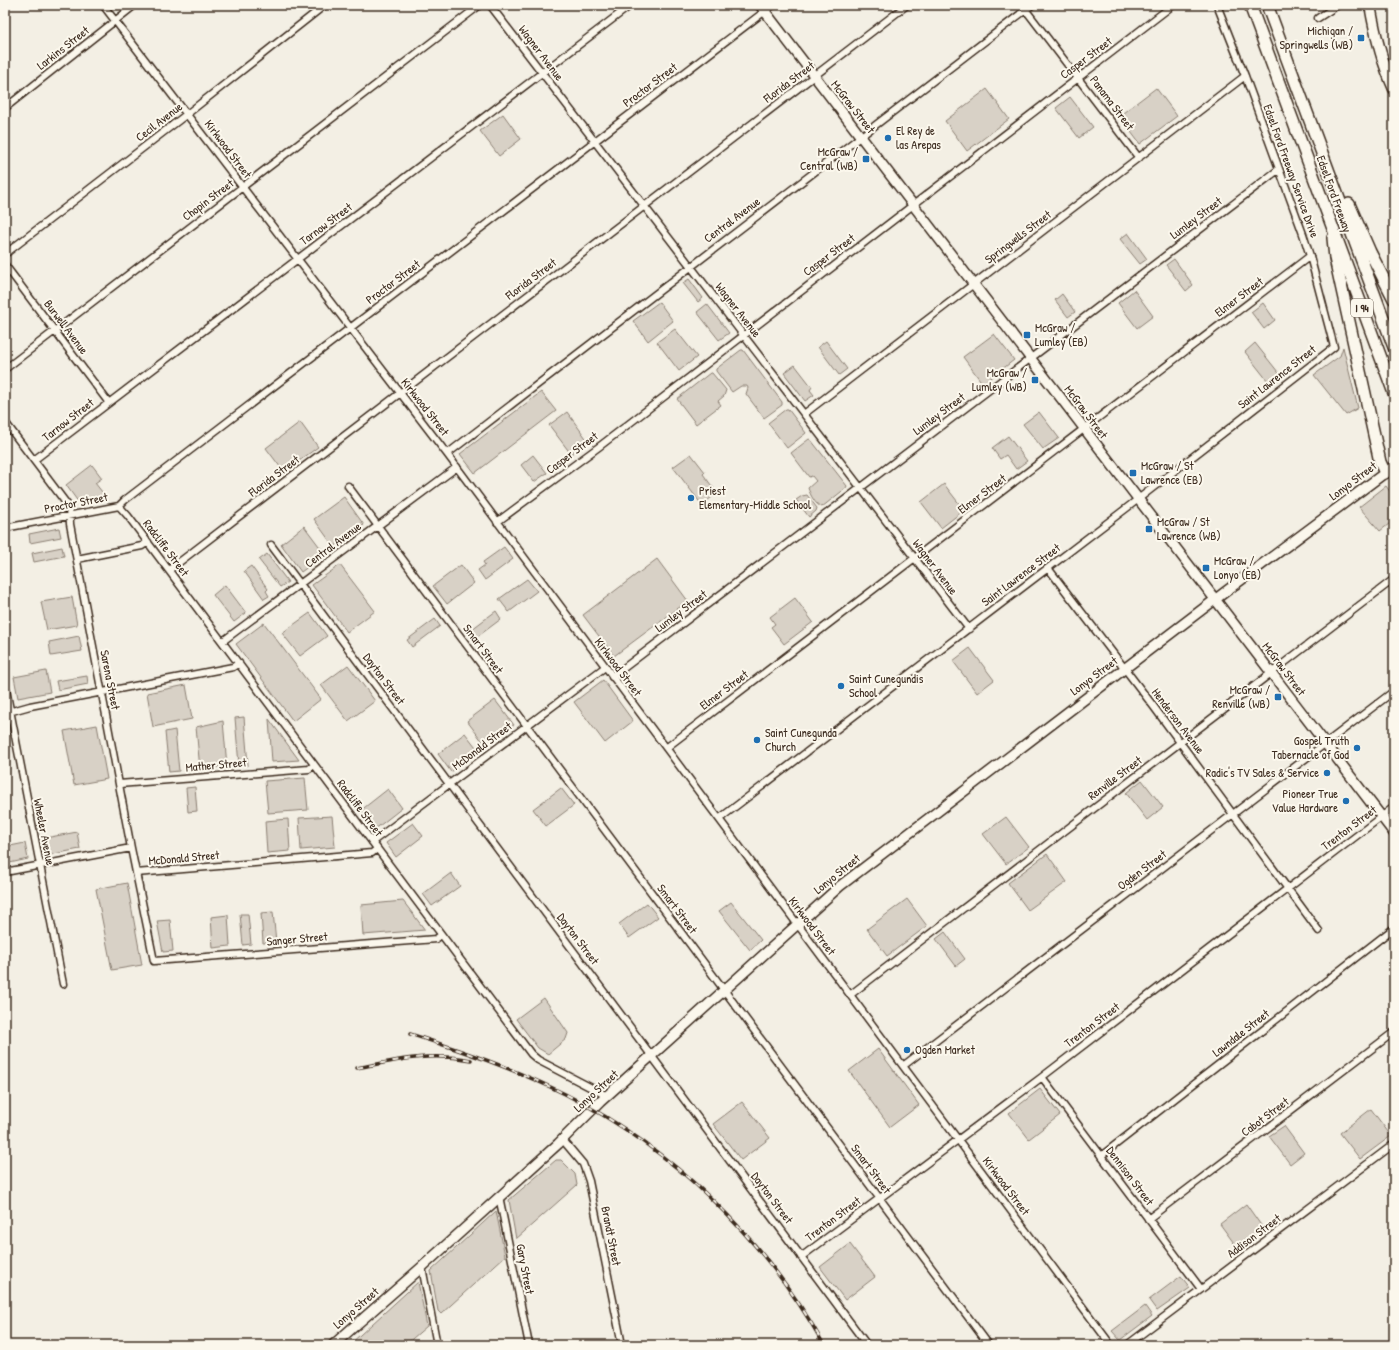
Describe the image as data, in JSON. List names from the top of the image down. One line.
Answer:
{"streets":{"highway":["Edsel Ford Freeway","I 94"],"street":["Larkins Street","Wagner Avenue","Casper Street","Florida Street","Proctor Street","Panama Street","McGraw Street","Cecil Avenue","Kirkwood Street","Edsel Ford Freeway Service Drive","Chopin Street","Lumley Street","Central Avenue","Tarnow Street","Springwells Street","Elmer Street","Burwell Avenue","Saint Lawrence Street","Lonyo Street","Radcliffe Street","Smart Street","Dayton Street","Sarena Street","Henderson Avenue","McDonald Street","Mather Street","Renville Street","Trenton Street","Wheeler Avenue","Ogden Street","Sanger Street","Lawndale Street","Cabot Street","Dennison Street","Brandt Street","Addison Street","Gary Street"]},"crossings":[["Larkins Street","Kirkwood Street"],["Wagner Avenue","Casper Street"],["Wagner Avenue","Florida Street"],["Wagner Avenue","Proctor Street"],["Wagner Avenue","Lumley Street"],["Wagner Avenue","Central Avenue"],["Wagner Avenue","Tarnow Street"],["Wagner Avenue","Springwells Street"],["Wagner Avenue","Elmer Street"],["Wagner Avenue","Saint Lawrence Street"],["Casper Street","Panama Street"],["Casper Street","McGraw Street"],["Casper Street","Kirkwood Street"],["Florida Street","McGraw Street"],["Florida Street","Kirkwood Street"],["Florida Street","Radcliffe Street"],["Proctor Street","McGraw Street"],["Proctor Street","Kirkwood Street"],["Proctor Street","Radcliffe Street"],["Proctor Street","Sarena Street"],["Panama Street","Central Avenue"],["Panama Street","Springwells Street"],["McGraw Street","Lumley Street"],["McGraw Street","Central Avenue"],["McGraw Street","Springwells Street"],["McGraw Street","Elmer Street"],["McGraw Street","Saint Lawrence Street"],["McGraw Street","Lonyo Street"],["McGraw Street","Renville Street"],["McGraw Street","Trenton Street"],["McGraw Street","Ogden Street"],["Cecil Avenue","Kirkwood Street"],["Kirkwood Street","Chopin Street"],["Kirkwood Street","Lumley Street"],["Kirkwood Street","Central Avenue"],["Kirkwood Street","Tarnow Street"],["Kirkwood Street","Elmer Street"],["Kirkwood Street","Saint Lawrence Street"],["Kirkwood Street","Lonyo Street"],["Kirkwood Street","McDonald Street"],["Kirkwood Street","Renville Street"],["Kirkwood Street","Trenton Street"],["Kirkwood Street","Ogden Street"],["Edsel Ford Freeway Service Drive","Lumley Street"],["Edsel Ford Freeway Service Drive","Springwells Street"],["Edsel Ford Freeway Service Drive","Elmer Street"],["Edsel Ford Freeway Service Drive","Saint Lawrence Street"],["Chopin Street","Burwell Avenue"],["Central Avenue","Radcliffe Street"],["Central Avenue","Smart Street"],["Central Avenue","Dayton Street"],["Tarnow Street","Burwell Avenue"],["Tarnow Street","Sarena Street"],["Saint Lawrence Street","Henderson Avenue"],["Lonyo Street","Radcliffe Street"],["Lonyo Street","Smart Street"],["Lonyo Street","Dayton Street"],["Lonyo Street","Henderson Avenue"],["Lonyo Street","Brandt Street"],["Lonyo Street","Gary Street"],["Radcliffe Street","McDonald Street"],["Radcliffe Street","Mather Street"],["Radcliffe Street","Sanger Street"],["Smart Street","McDonald Street"],["Smart Street","Trenton Street"],["Dayton Street","McDonald Street"],["Dayton Street","Trenton Street"],["Sarena Street","McDonald Street"],["Sarena Street","Mather Street"],["Sarena Street","Sanger Street"],["Henderson Avenue","Renville Street"],["Henderson Avenue","Trenton Street"],["Henderson Avenue","Ogden Street"],["Trenton Street","Dennison Street"],["Lawndale Street","Dennison Street"],["Cabot Street","Dennison Street"],["Dennison Street","Addison Street"]],"places":{"transit":["Michigan / Springwells (WB)","McGraw / Central (WB)","McGraw / Lumley (EB)","McGraw / Lumley (WB)","McGraw / St Lawrence (EB)","McGraw / St Lawrence (WB)","McGraw / Lonyo (EB)","McGraw / Renville (WB)"],"other":["El Rey de las Arepas","Priest Elementary‑Middle School","Saint Cunegundis School","Saint Cunegunda Church","Gospel Truth Tabernacle of God","Radic's TV Sales & Service","Pioneer True Value Hardware","Ogden Market"]}}
